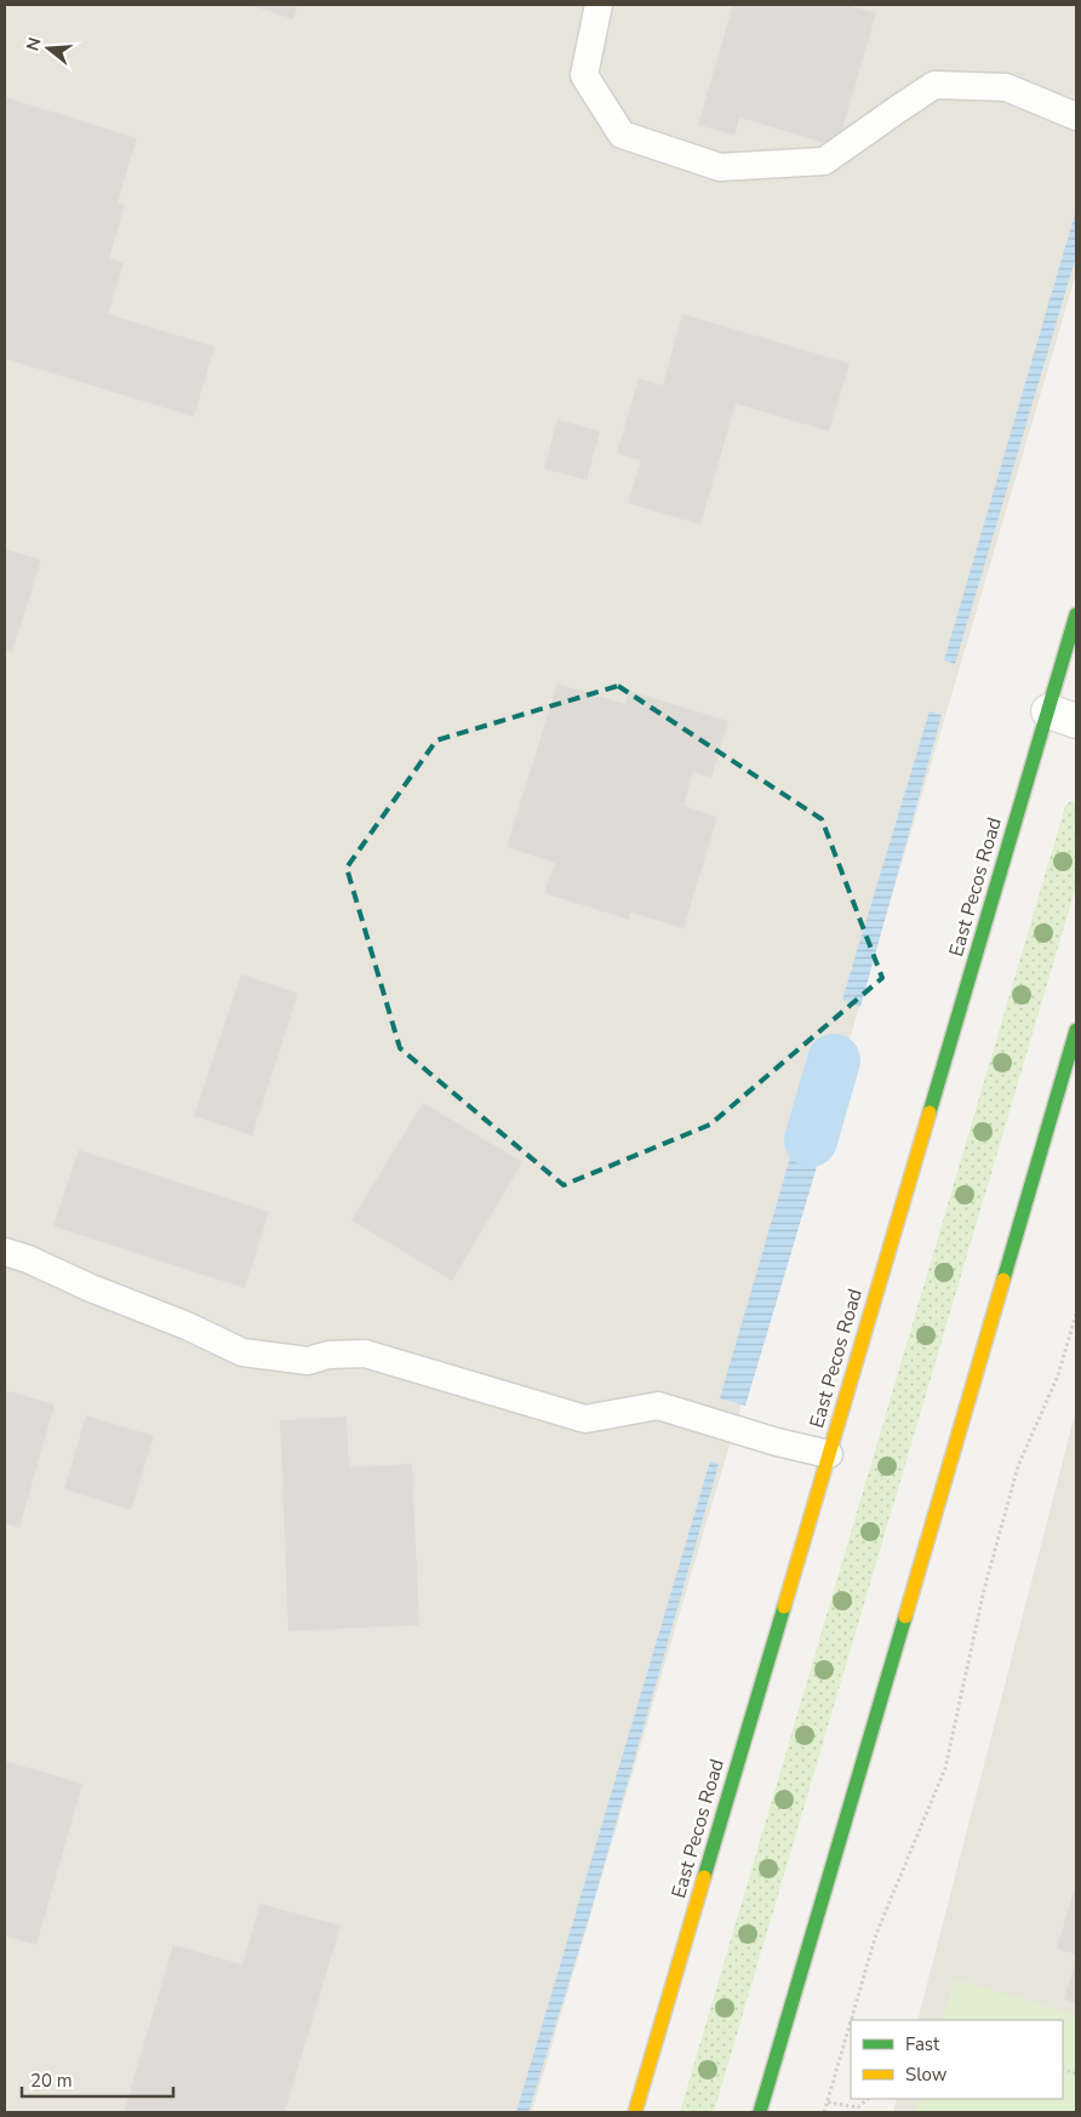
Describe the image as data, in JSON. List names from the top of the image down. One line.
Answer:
{"streets":{"main road":["East Pecos Road"]},"legend":["Fast","Slow"],"scale_bar":"20 m","north":"left"}
